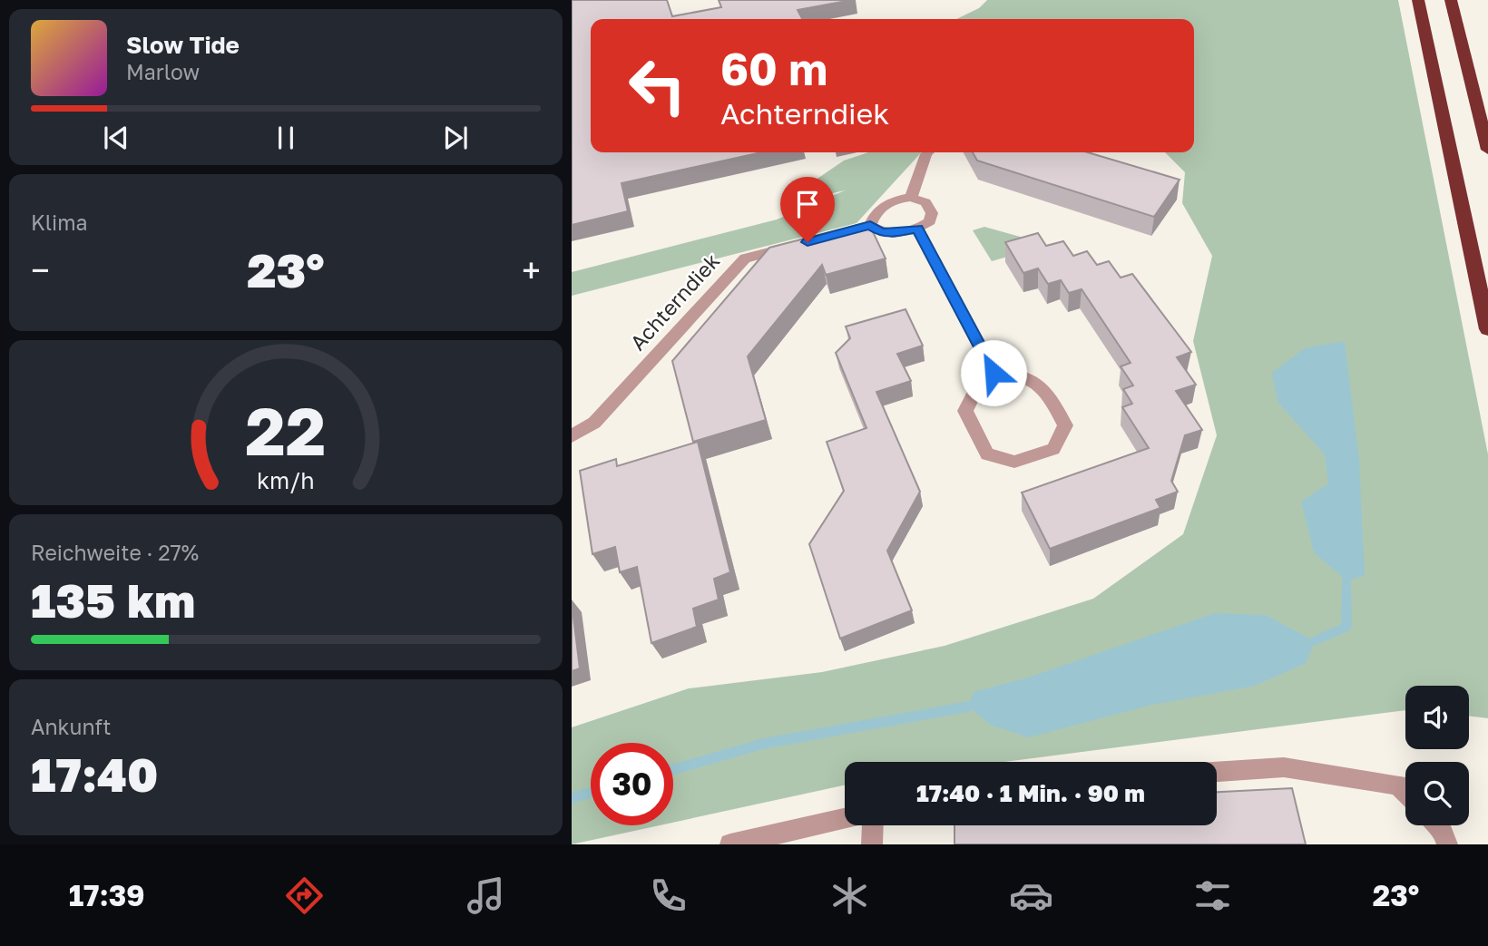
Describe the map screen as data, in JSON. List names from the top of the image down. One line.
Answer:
{"streets":{"street":["Achterndiek"]},"page":{"turn":["60 m","Achterndiek"],"song":["Slow Tide","Marlow"],"tile":["Klima",["Reichweite · 27%","135 km"],["Ankunft","17:40"]],"heat":["−","23°","+"],"limit":"30","trip":"17:40 · 1 Min. · 90 m","tabs":["17:39","23°"],"gauge":["22","km/h"]}}
